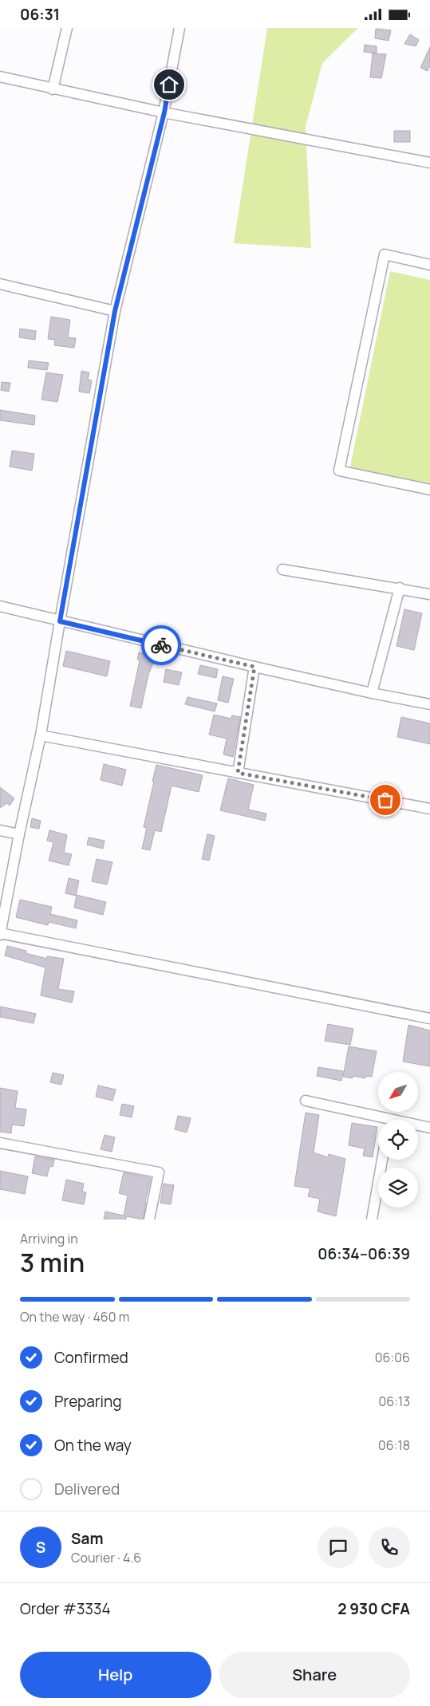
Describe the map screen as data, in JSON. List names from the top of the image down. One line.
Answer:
{"north":"bottom left","page":{"status":"06:31","heading":["3 min","Arriving in","06:34–06:39"],"panel":["Sam","Courier · 4.6","Order #3334","2 930 CFA"],"bar":"On the way · 460 m","list":[["Confirmed","06:06"],["Preparing","06:13"],["On the way","06:18"],"Delivered"],"round":"S","buttons":["Help","Share"]}}
